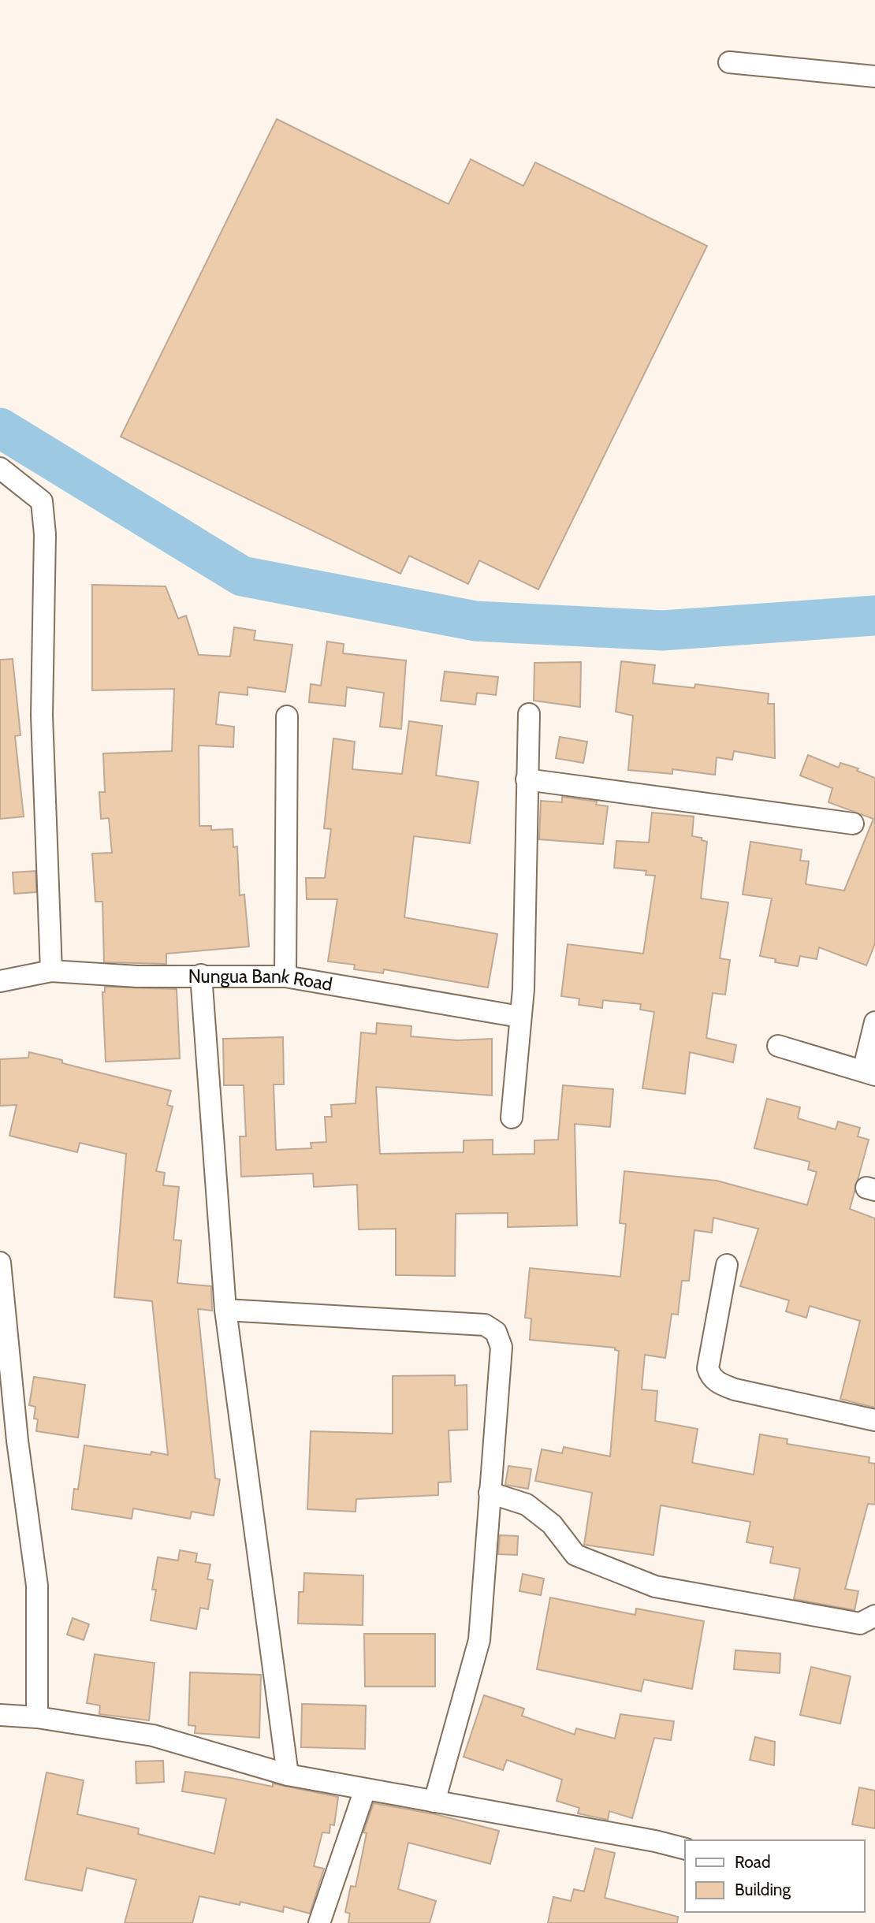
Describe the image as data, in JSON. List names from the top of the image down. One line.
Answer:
{"streets":{"street":["Nungua Bank Road"]},"legend":["Road","Building"]}
